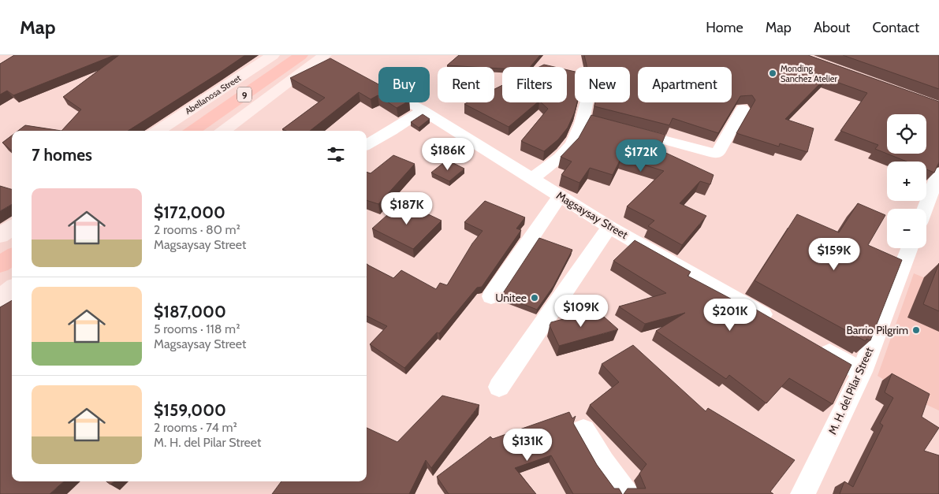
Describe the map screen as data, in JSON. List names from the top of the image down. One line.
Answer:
{"streets":{"highway":["9"],"street":["Abellanosa Street","Magsaysay Street","M. H. del Pilar Street"]},"places":["Monding Sanchez Atelier","Unitee","Barrio Pilgrim"],"page":{"header":"Map","nav":["Home","Map","About","Contact"],"chip":["Buy","Rent","Filters","New","Apartment"],"map_buttons":["+","−"],"heading":"7 homes","price":["$186K","$172K","$187K","$159K","$109K","$201K","$131K"],"list":[{"name":"$172,000","note":"2 rooms · 80 m² · Magsaysay Street"},{"name":"$187,000","note":"5 rooms · 118 m² · Magsaysay Street"},{"name":"$159,000","note":"2 rooms · 74 m² · M. H. del Pilar Street"}]}}
